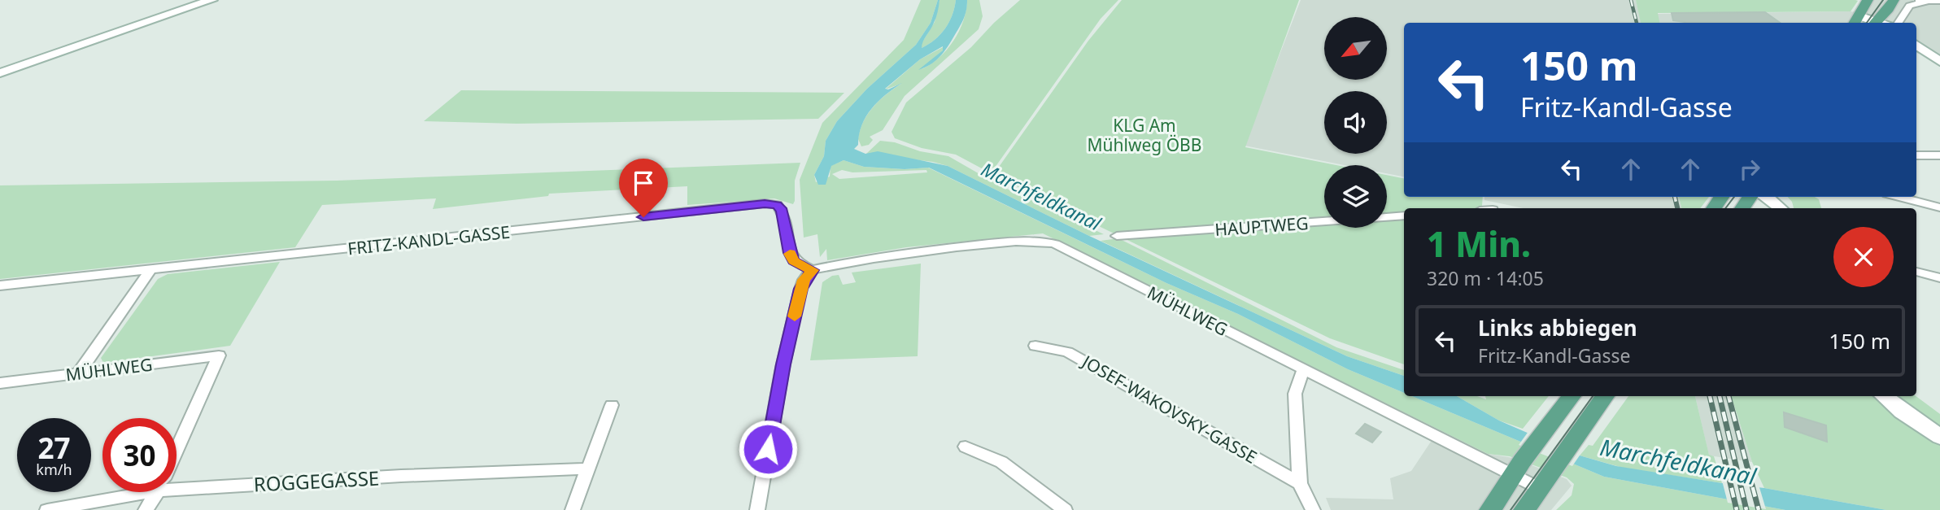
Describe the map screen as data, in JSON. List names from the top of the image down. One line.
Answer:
{"streets":{"street":["HAUPTWEG","FRITZ-KANDL-GASSE","MÜHLWEG","JOSEF-WAKOVSKY-GASSE","ROGGEGASSE"]},"crossings":[["FRITZ-KANDL-GASSE","MÜHLWEG"]],"water":["Marchfeldkanal"],"parks":["KLG Am Mühlweg ÖBB"],"north":"bottom left","page":{"turn":["150 m","Fritz-Kandl-Gasse"],"heading":["1 Min.","320 m · 14:05"],"list":[{"name":"Links abbiegen","note":"Fritz-Kandl-Gasse","value":"150 m"}],"speed":"27 km/h","limit":"30"}}
